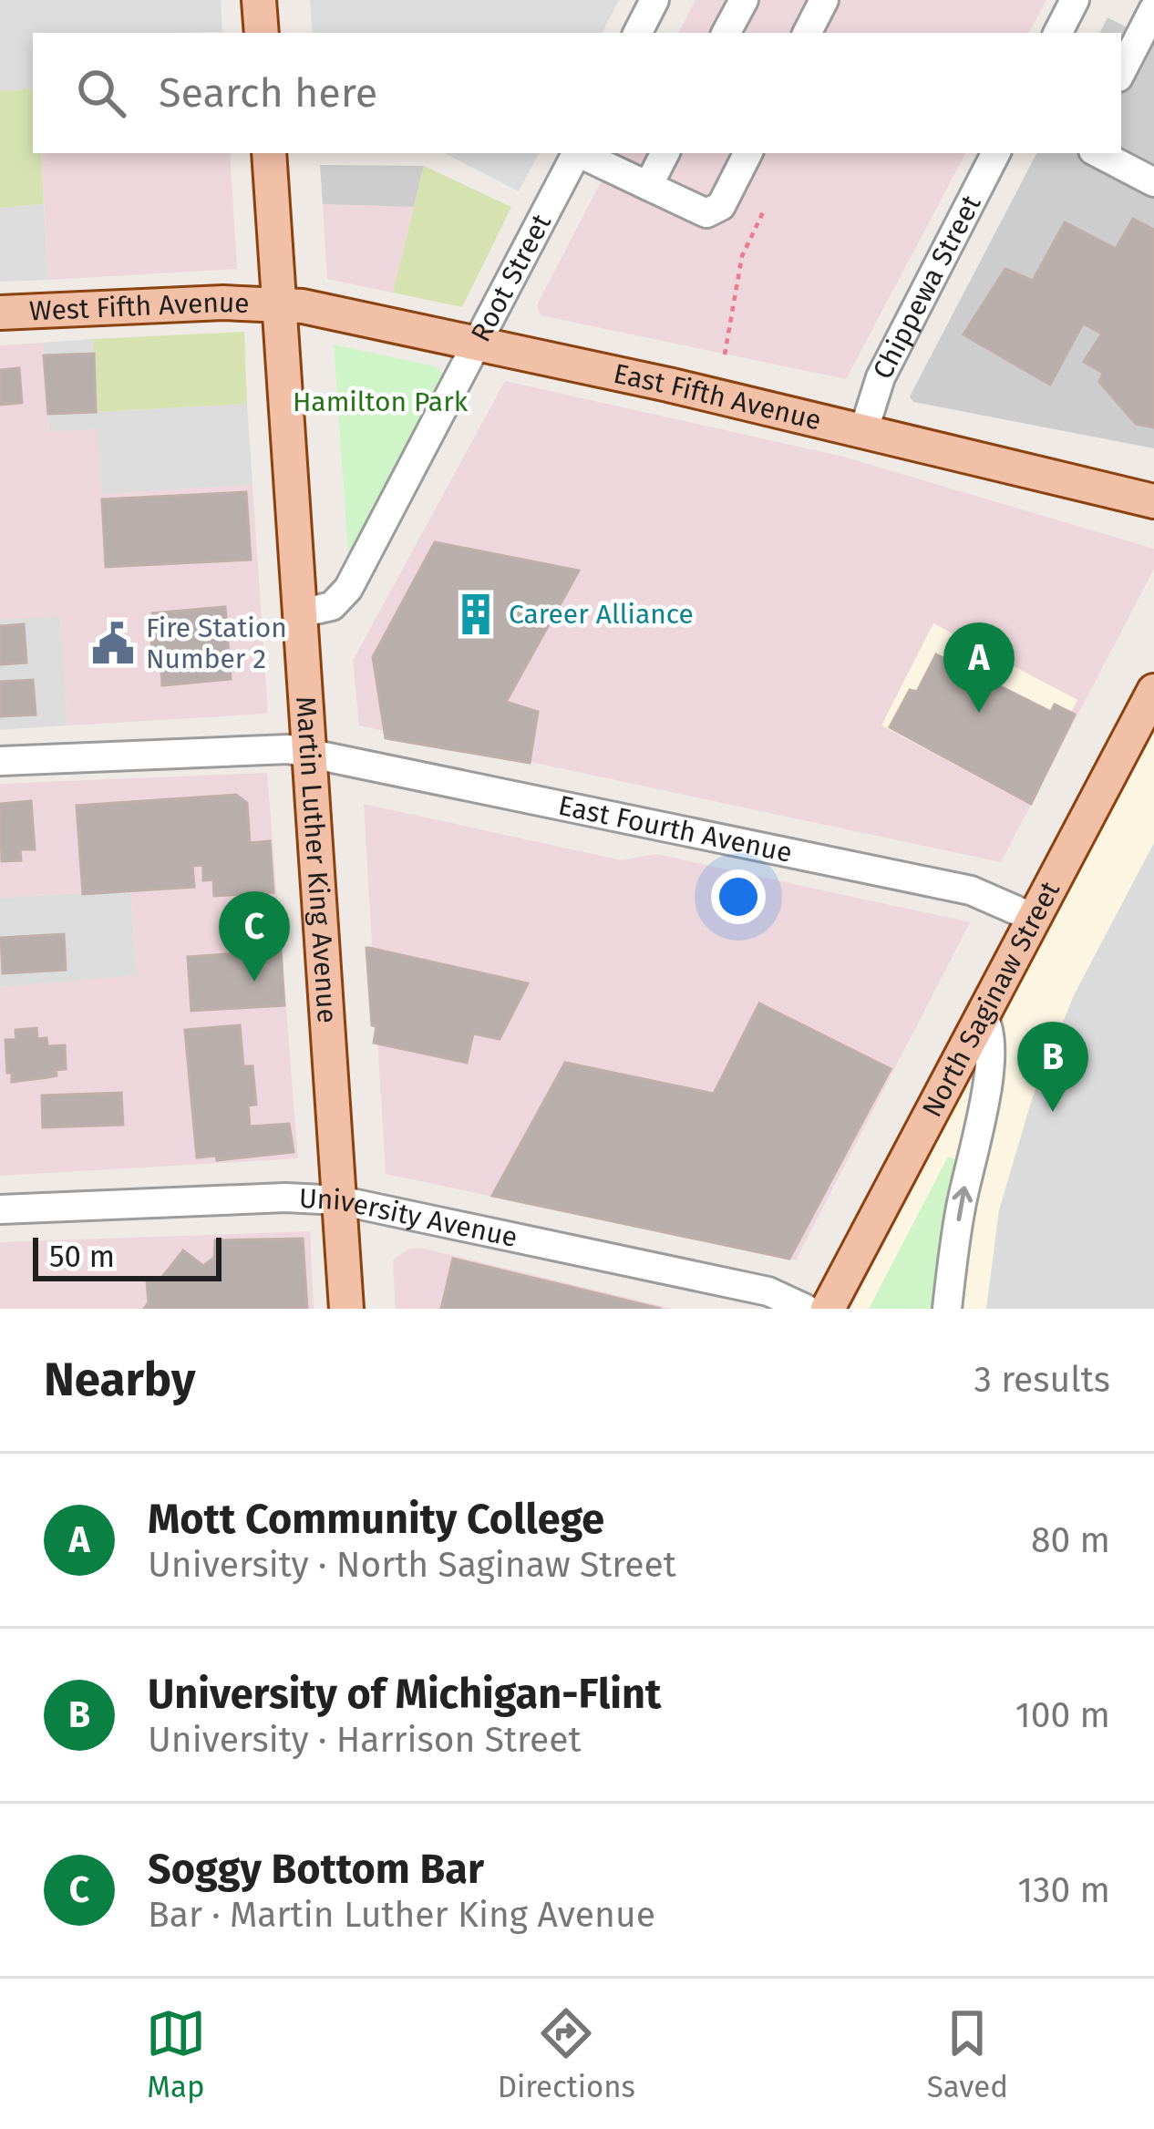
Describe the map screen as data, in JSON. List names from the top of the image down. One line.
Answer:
{"streets":{"main road":["West Fifth Avenue","East Fifth Avenue","Martin Luther King Avenue","North Saginaw Street"],"street":["Root Street","Chippewa Street","East Fourth Avenue","University Avenue"]},"crossings":[["Root Street","East Fifth Avenue"],["Root Street","Martin Luther King Avenue"],["Chippewa Street","East Fifth Avenue"],["West Fifth Avenue","East Fifth Avenue"],["West Fifth Avenue","Martin Luther King Avenue"],["East Fifth Avenue","Martin Luther King Avenue"],["East Fourth Avenue","Martin Luther King Avenue"],["East Fourth Avenue","North Saginaw Street"],["Martin Luther King Avenue","University Avenue"]],"parks":["Hamilton Park"],"places":{"building":["Career Alliance"],"public building":["Fire Station Number 2"]},"scale_bar":"50 m","page":{"search":"Search here","pins":["A","C","B"],"scale":"50 m","heading":["Nearby","3 results"],"list":[{"mark":"A","name":"Mott Community College","note":"University · North Saginaw Street","value":"80 m"},{"mark":"B","name":"University of Michigan-Flint","note":"University · Harrison Street","value":"100 m"},{"mark":"C","name":"Soggy Bottom Bar","note":"Bar · Martin Luther King Avenue","value":"130 m"}],"nav":["Map","Directions","Saved"]}}
